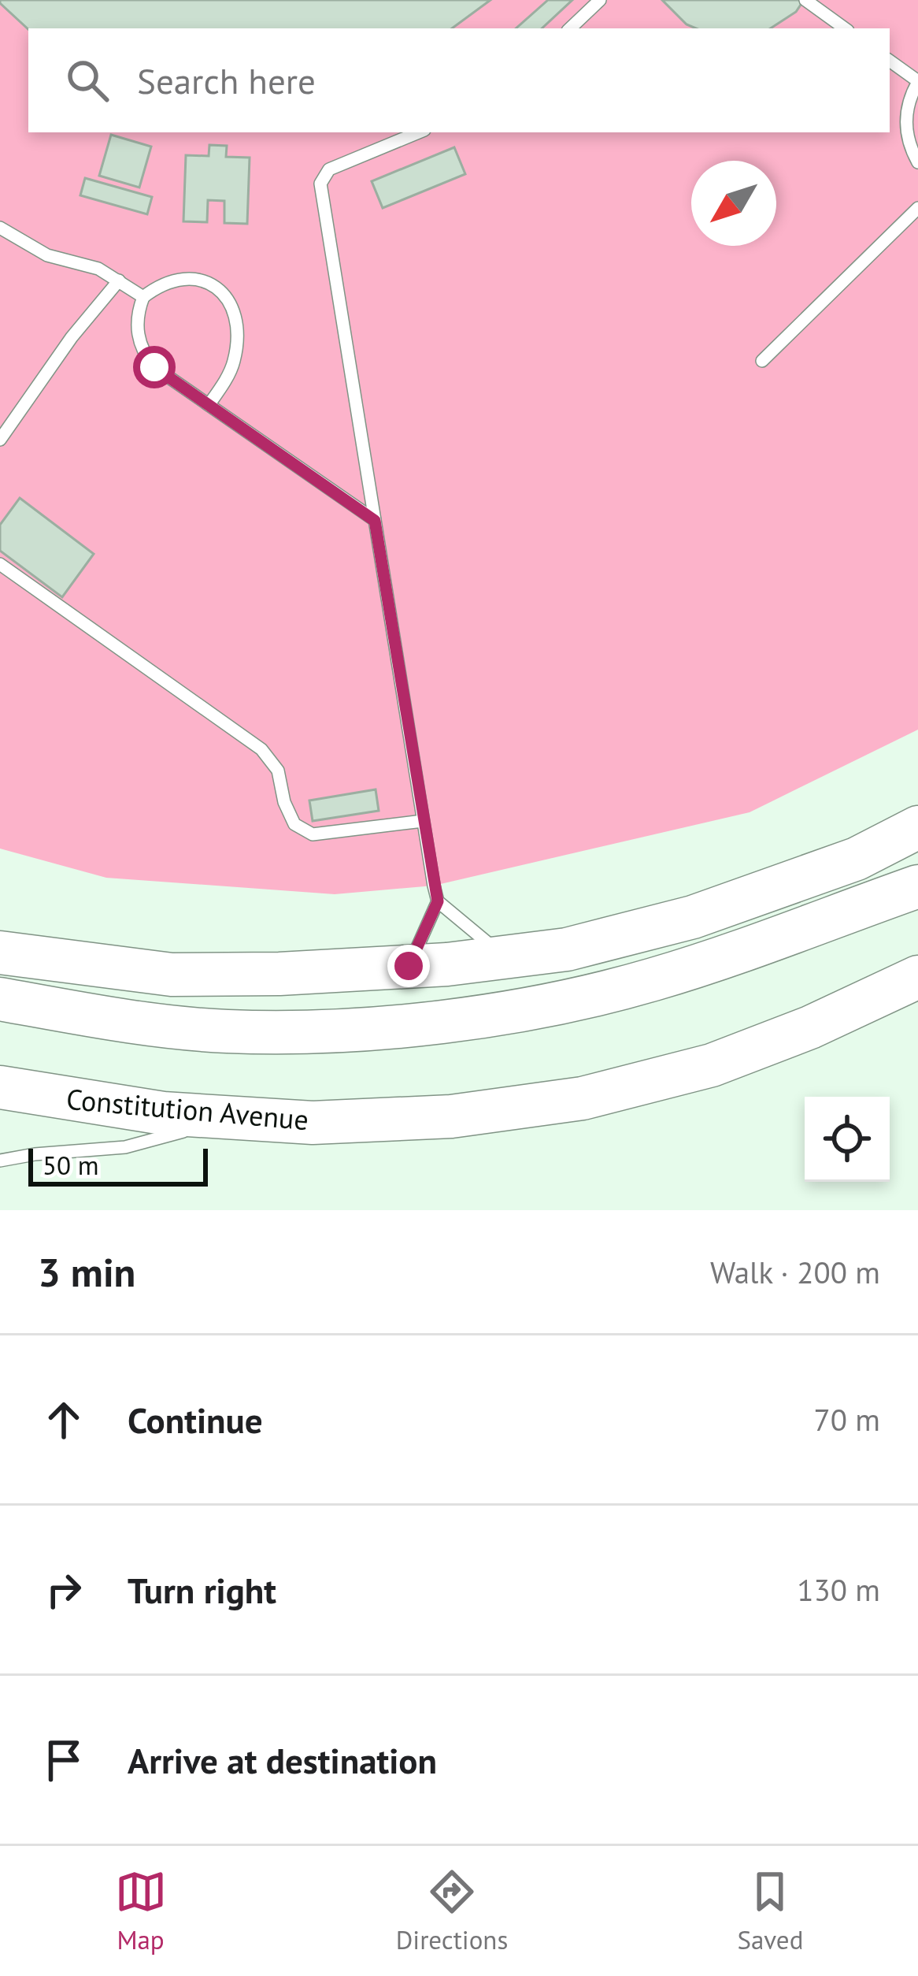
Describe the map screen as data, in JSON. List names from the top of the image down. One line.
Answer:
{"streets":{"highway":["Constitution Avenue"]},"scale_bar":"50 m","north":"bottom left","page":{"search":"Search here","scale":"50 m","heading":["3 min","Walk · 200 m"],"list":[["Continue","70 m"],["Turn right","130 m"],"Arrive at destination"],"nav":["Map","Directions","Saved"]}}
